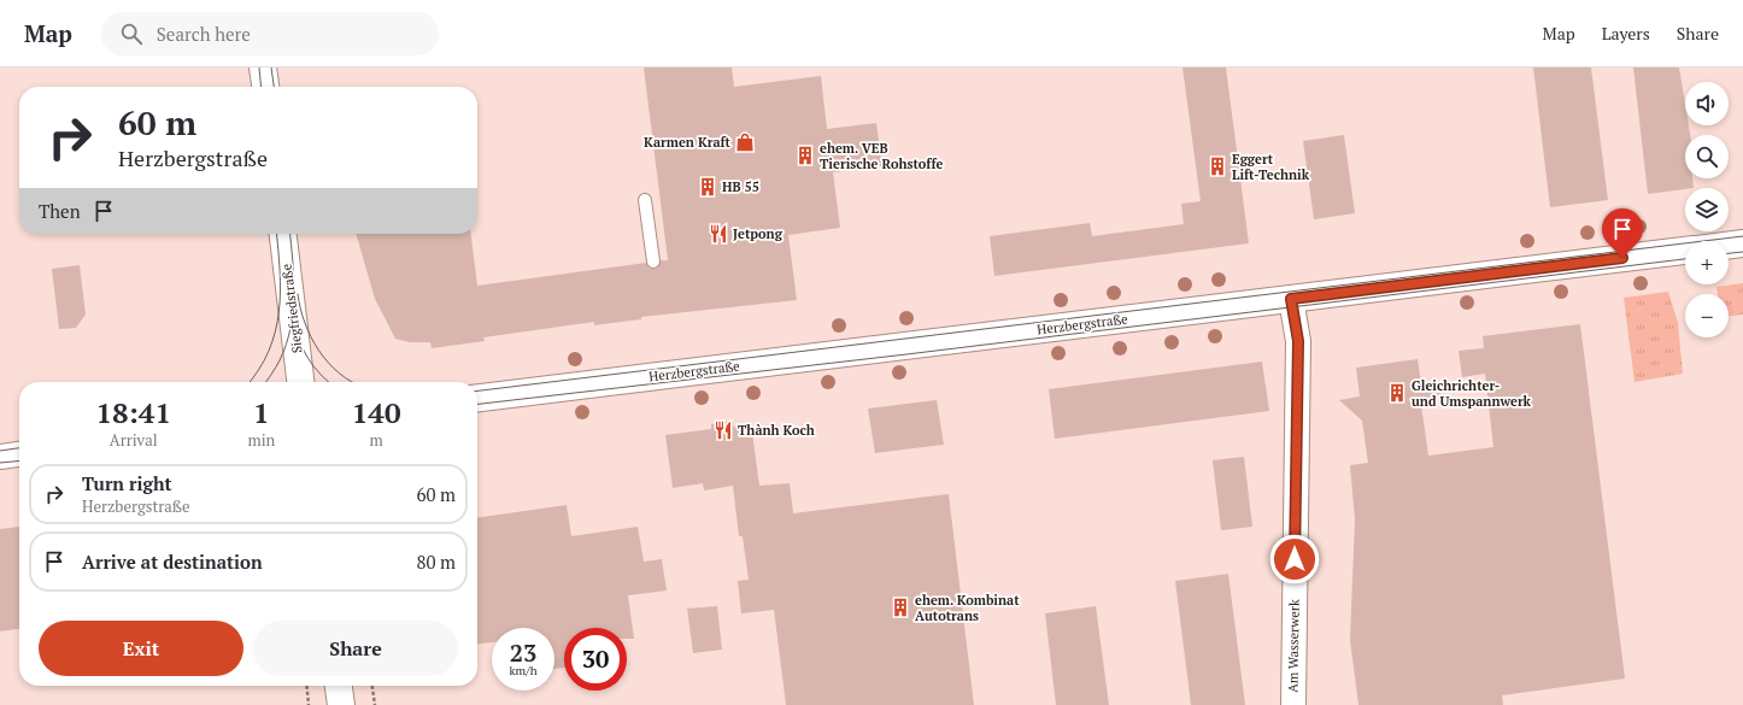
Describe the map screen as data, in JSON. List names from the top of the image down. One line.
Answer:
{"streets":{"street":["Siegfriedstraße","Herzbergstraße","Am Wasserwerk"]},"crossings":[["Herzbergstraße","Am Wasserwerk"]],"places":{"shop":["Karmen Kraft"],"building":["ehem. VEB Tierische Rohstoffe","Eggert Lift-Technik","HB 55","Gleichrichter- und Umspannwerk","ehem. Kombinat Autotrans"],"restaurant":["Jetpong","Thành Koch"]},"page":{"header":"Map","search":"Search here","nav":["Map","Layers","Share"],"map_buttons":["+","−"],"turn":["60 m","Herzbergstraße"],"then":"Then","eta":["18:41","Arrival","1","min","140","m"],"list":[{"name":"Turn right","note":"Herzbergstraße","value":"60 m"},{"name":"Arrive at destination","value":"80 m"}],"buttons":["Exit","Share"],"speed":"23 km/h","limit":"30"}}
